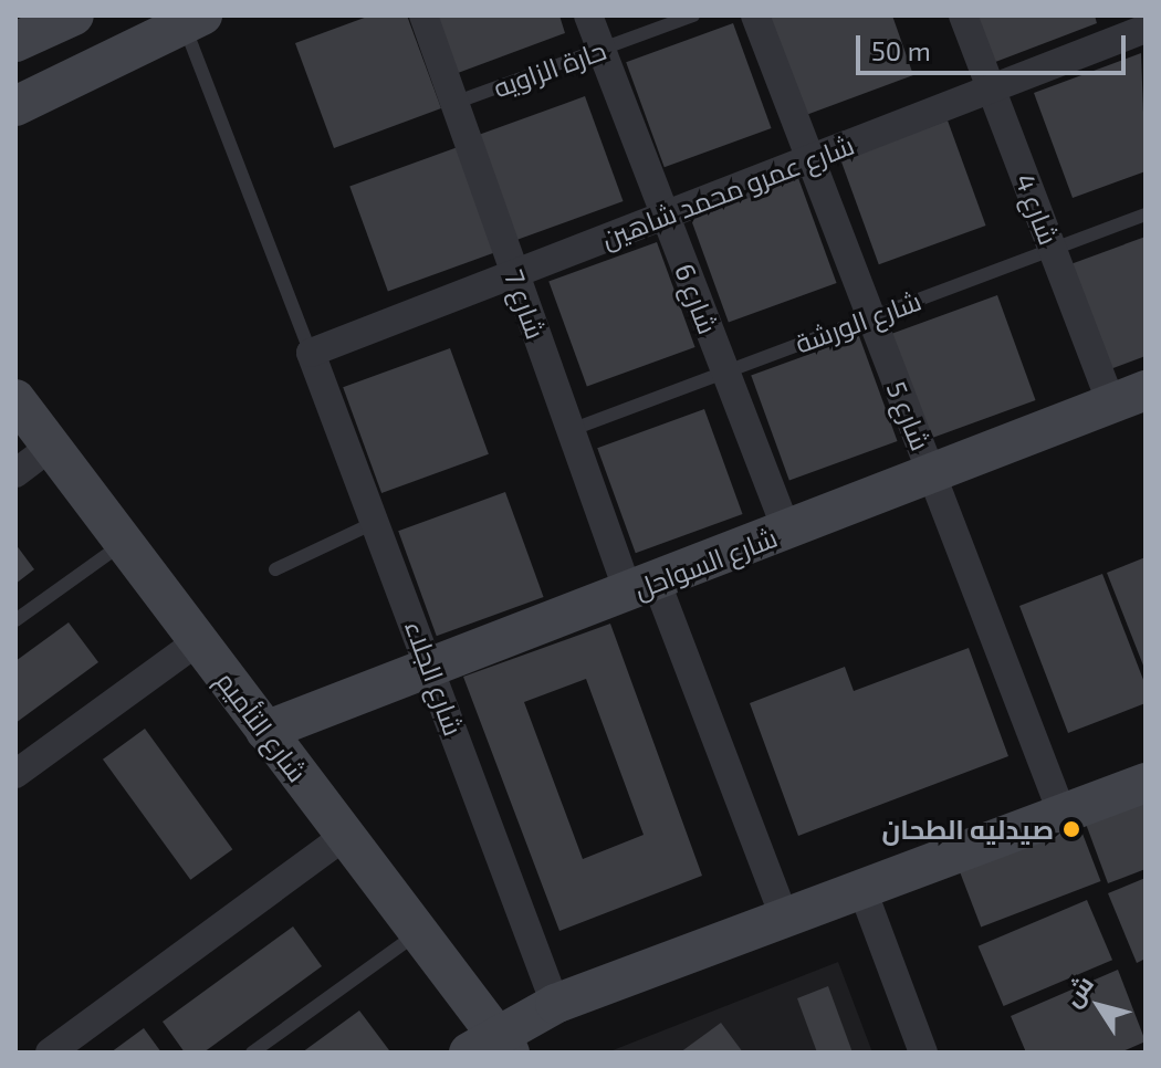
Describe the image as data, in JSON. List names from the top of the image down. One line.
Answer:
{"streets":{"street":["شارع عمرو محمد شاهين","شارع 4","شارع 6","شارع 7","شارع 5","شارع السواحل","شارع الجلاء","شارع التأميم"],"lane":["حارة الزاويه","شارع الورشة"]},"crossings":[["حارة الزاويه","شارع 6"],["حارة الزاويه","شارع 7"],["شارع عمرو محمد شاهين","شارع 4"],["شارع عمرو محمد شاهين","شارع 6"],["شارع عمرو محمد شاهين","شارع 7"],["شارع عمرو محمد شاهين","شارع 5"],["شارع عمرو محمد شاهين","شارع الجلاء"],["شارع 4","شارع الورشة"],["شارع 4","شارع السواحل"],["شارع 6","شارع الورشة"],["شارع 6","شارع السواحل"],["شارع 7","شارع الورشة"],["شارع 7","شارع السواحل"],["شارع الورشة","شارع 5"],["شارع 5","شارع السواحل"],["شارع السواحل","شارع الجلاء"],["شارع السواحل","شارع التأميم"]],"places":["صيدليه الطحان"],"scale_bar":"50 m","north":"top left"}
